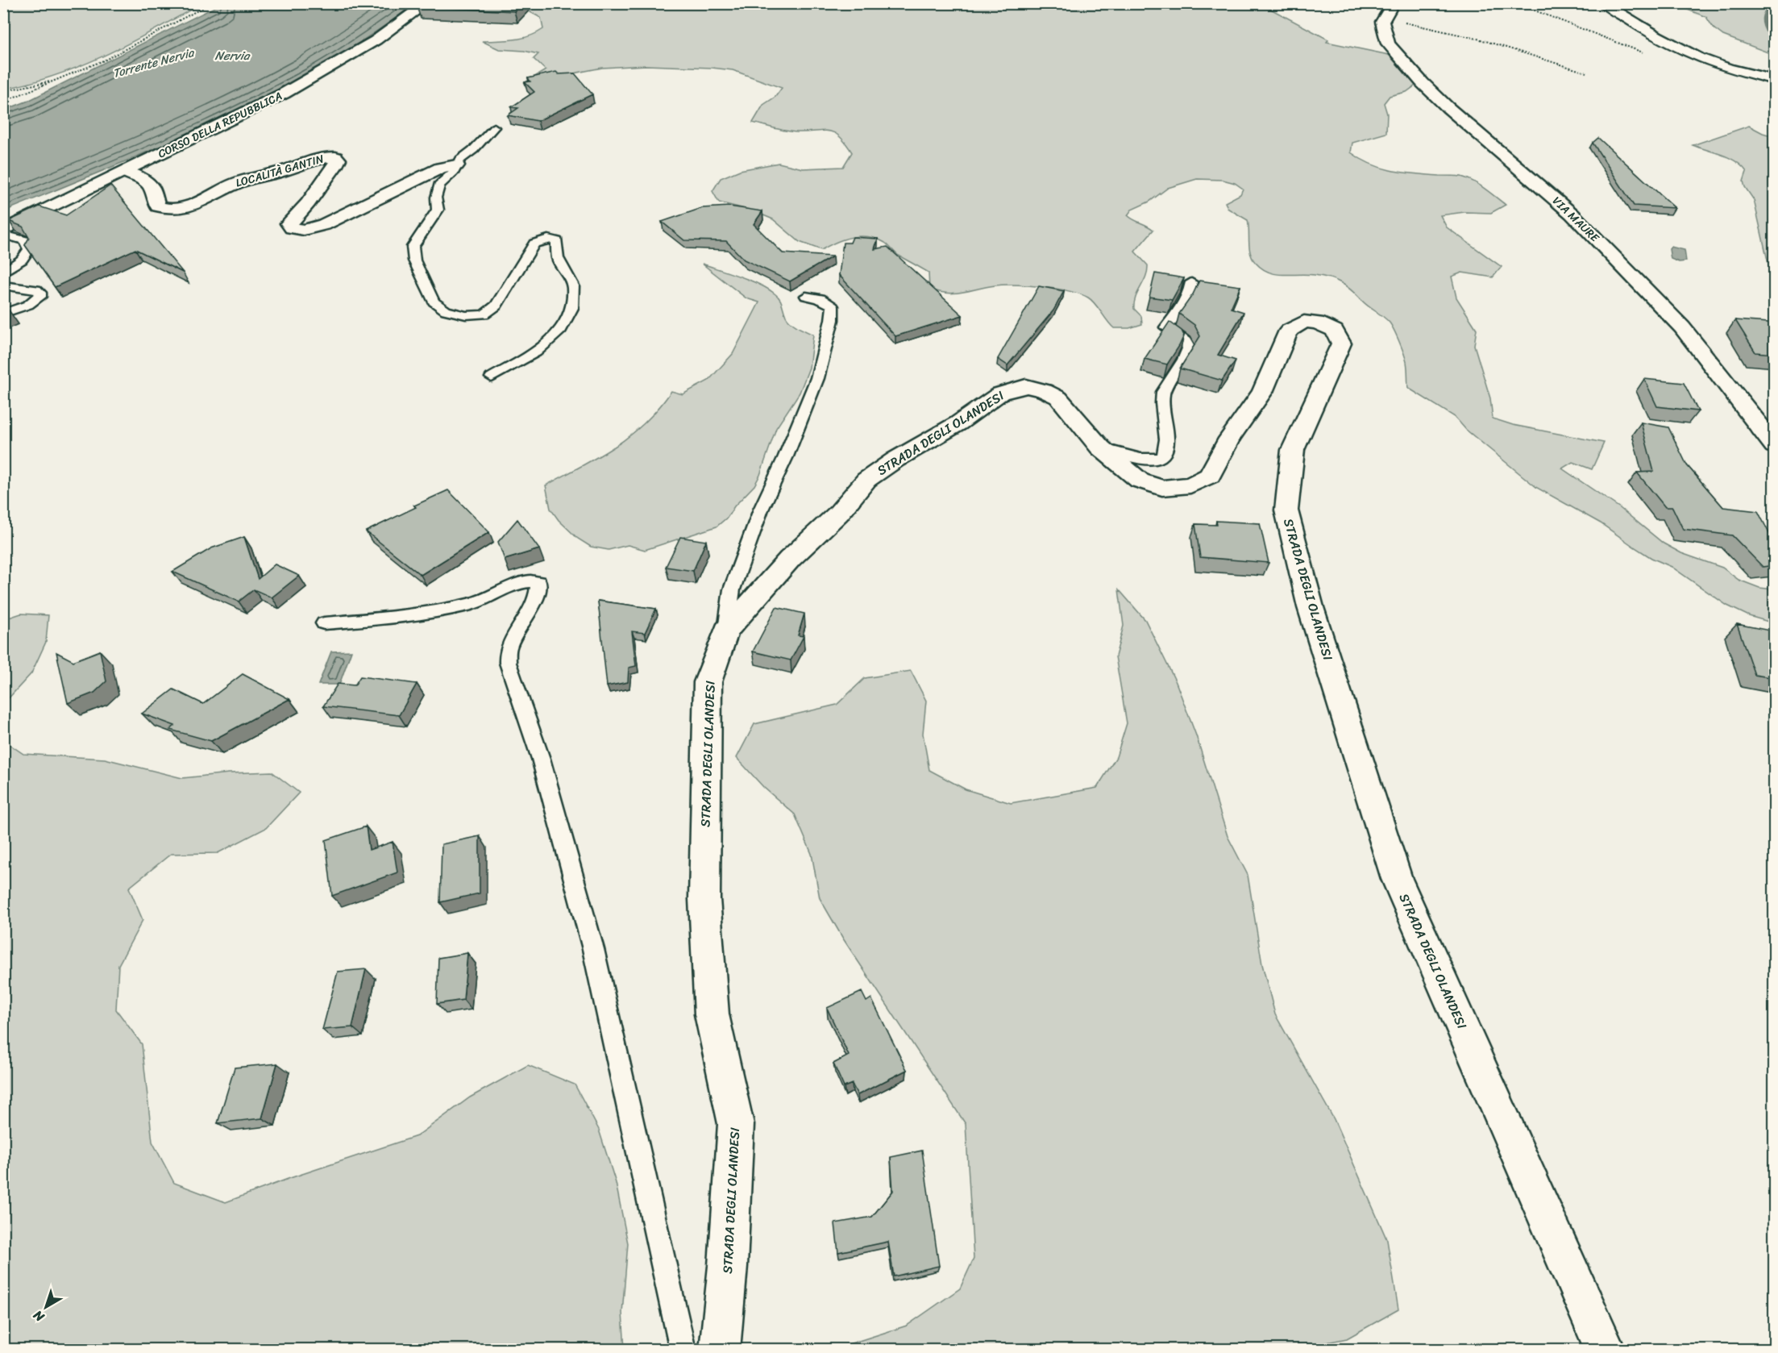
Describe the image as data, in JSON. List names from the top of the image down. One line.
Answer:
{"streets":{"main road":["CORSO DELLA REPUBBLICA","LOCALITÀ GANTIN","VIA MAURE","STRADA DEGLI OLANDESI"]},"crossings":[["CORSO DELLA REPUBBLICA","LOCALITÀ GANTIN"]],"water":["Nervia","Torrente Nervia"],"north":"bottom left"}
